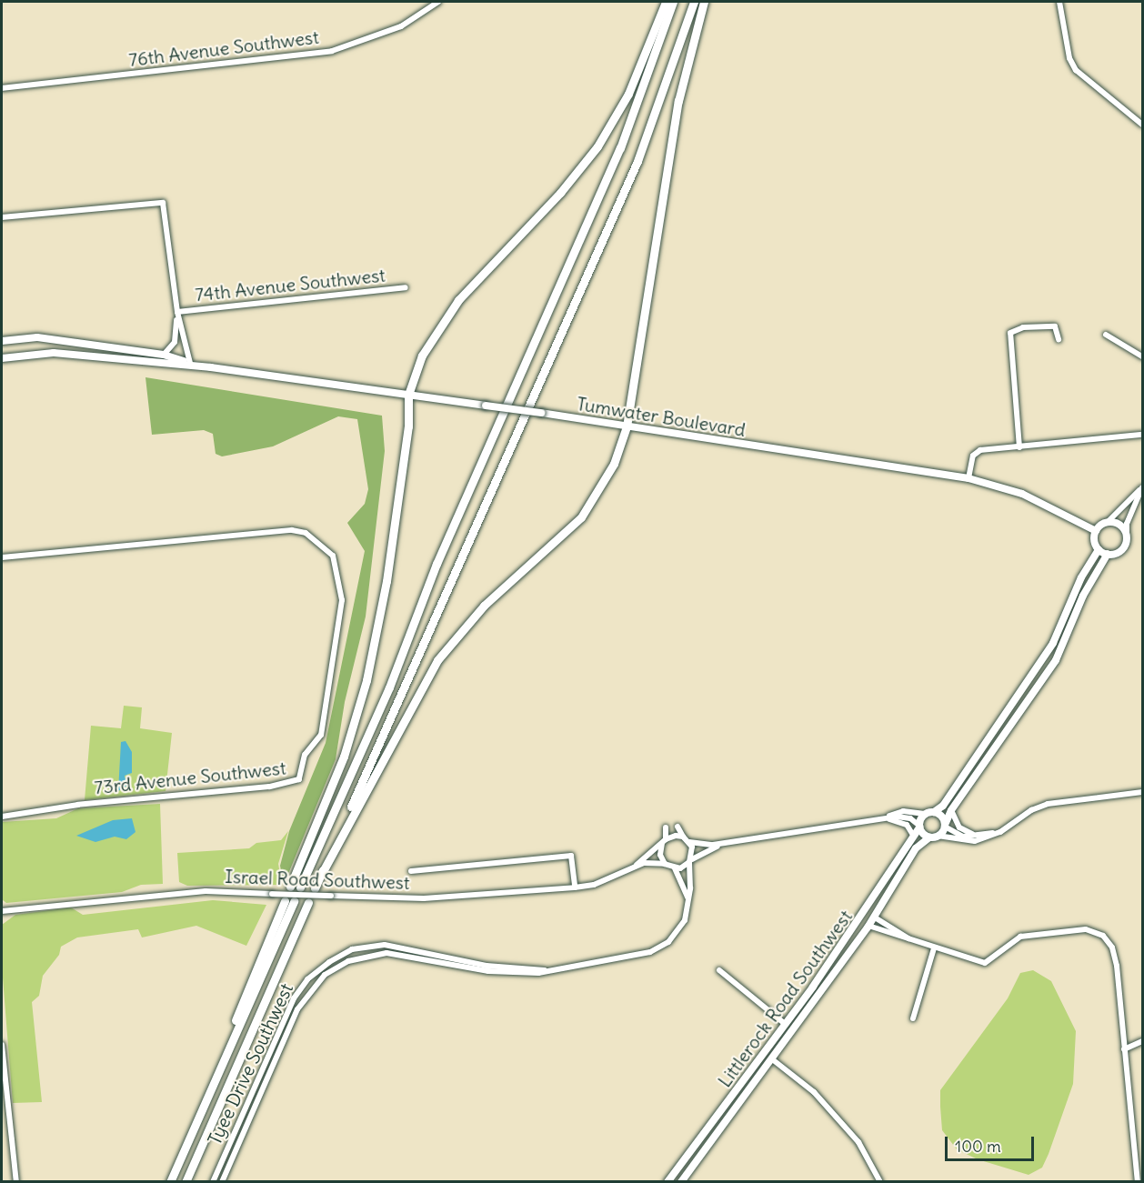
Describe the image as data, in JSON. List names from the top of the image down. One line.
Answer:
{"streets":{"main road":["Tumwater Boulevard","Littlerock Road Southwest"],"street":["76th Avenue Southwest","74th Avenue Southwest","73rd Avenue Southwest","Israel Road Southwest","Tyee Drive Southwest"]},"crossings":[["Israel Road Southwest","Tyee Drive Southwest"]],"scale_bar":"100 m"}
